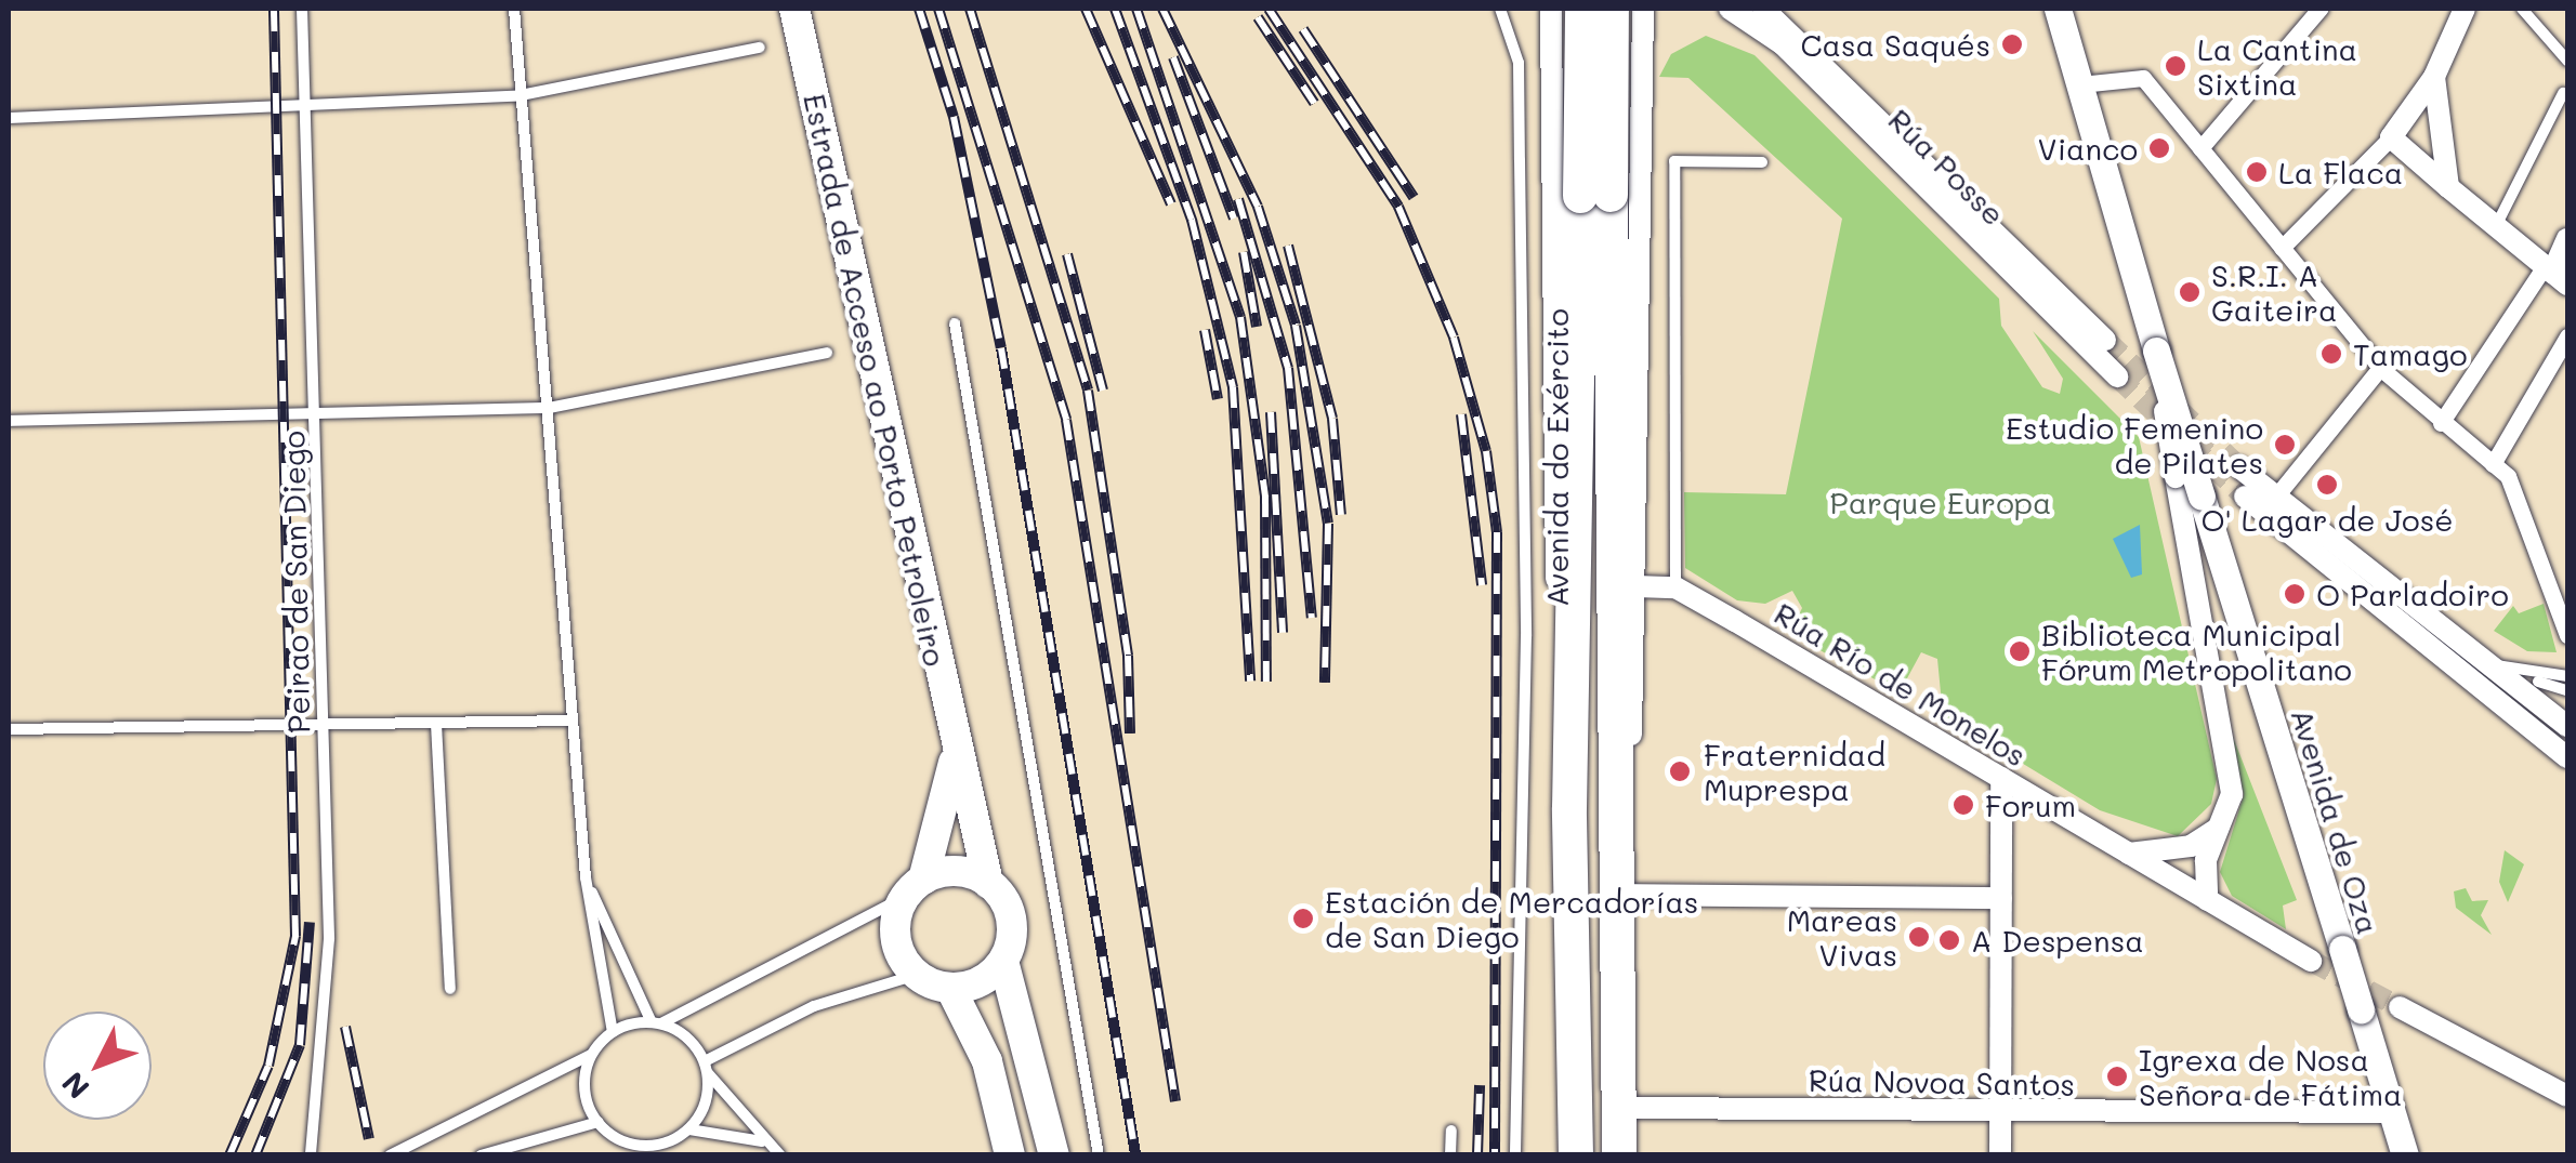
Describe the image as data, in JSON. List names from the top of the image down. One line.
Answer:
{"streets":{"main road":["Estrada de Acceso ao Porto Petroleiro","Avenida do Exército"],"street":["Rúa Posse","Rúa Río de Monelos","Avenida de Oza","Rúa Novoa Santos"],"lane":["Peirao de San Diego"]},"crossings":[["Avenida do Exército","Rúa Río de Monelos"],["Avenida do Exército","Rúa Novoa Santos"],["Avenida de Oza","Rúa Novoa Santos"]],"parks":["Parque Europa"],"places":["Casa Saqués","La Cantina Sixtina","Vianco","La Flaca","S.R.I. A Gaiteira","Tamago","Estudio Femenino de Pilates","O' Lagar de José","O Parladoiro","Biblioteca Municipal Fórum Metropolitano","Fraternidad Muprespa","Forum","Estación de Mercadorías de San Diego","Mareas Vivas","A Despensa","Igrexa de Nosa Señora de Fátima"],"north":"bottom left"}
